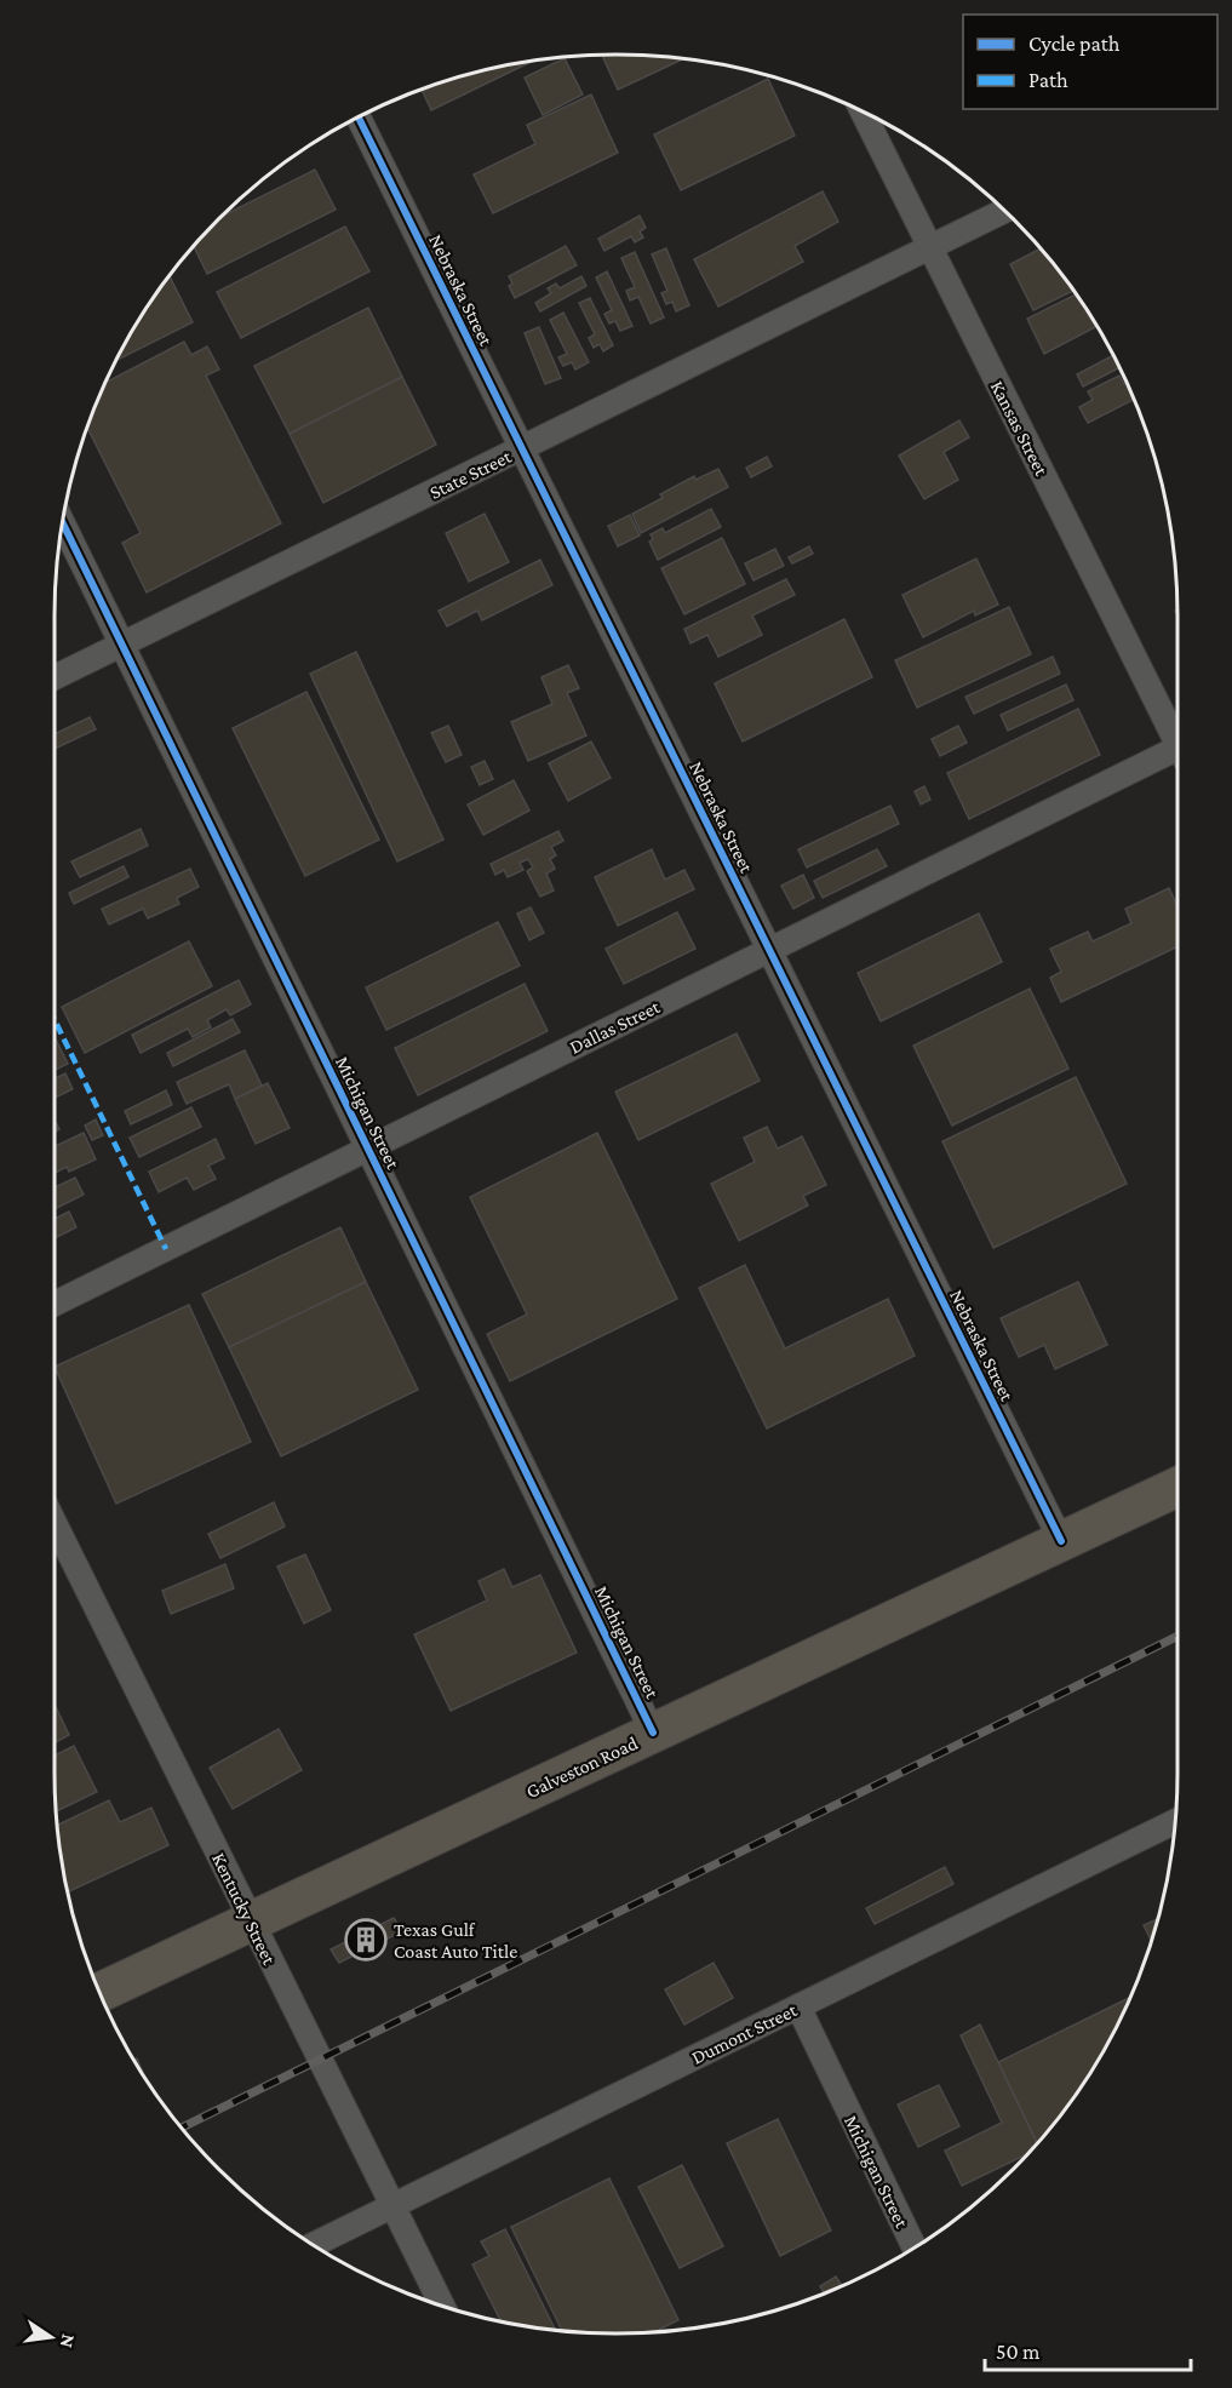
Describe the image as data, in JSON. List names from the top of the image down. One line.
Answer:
{"streets":{"main road":["Galveston Road"],"street":["Nebraska Street","Kansas Street","State Street","Dallas Street","Michigan Street","Kentucky Street","Dumont Street"]},"crossings":[["Nebraska Street","State Street"],["Nebraska Street","Dallas Street"],["Nebraska Street","Galveston Road"],["Kansas Street","State Street"],["State Street","Michigan Street"],["Dallas Street","Michigan Street"],["Michigan Street","Galveston Road"],["Michigan Street","Dumont Street"],["Galveston Road","Kentucky Street"],["Kentucky Street","Dumont Street"]],"places":{"building":["Texas Gulf Coast Auto Title"]},"legend":["Cycle path","Path"],"scale_bar":"50 m","north":"right"}
